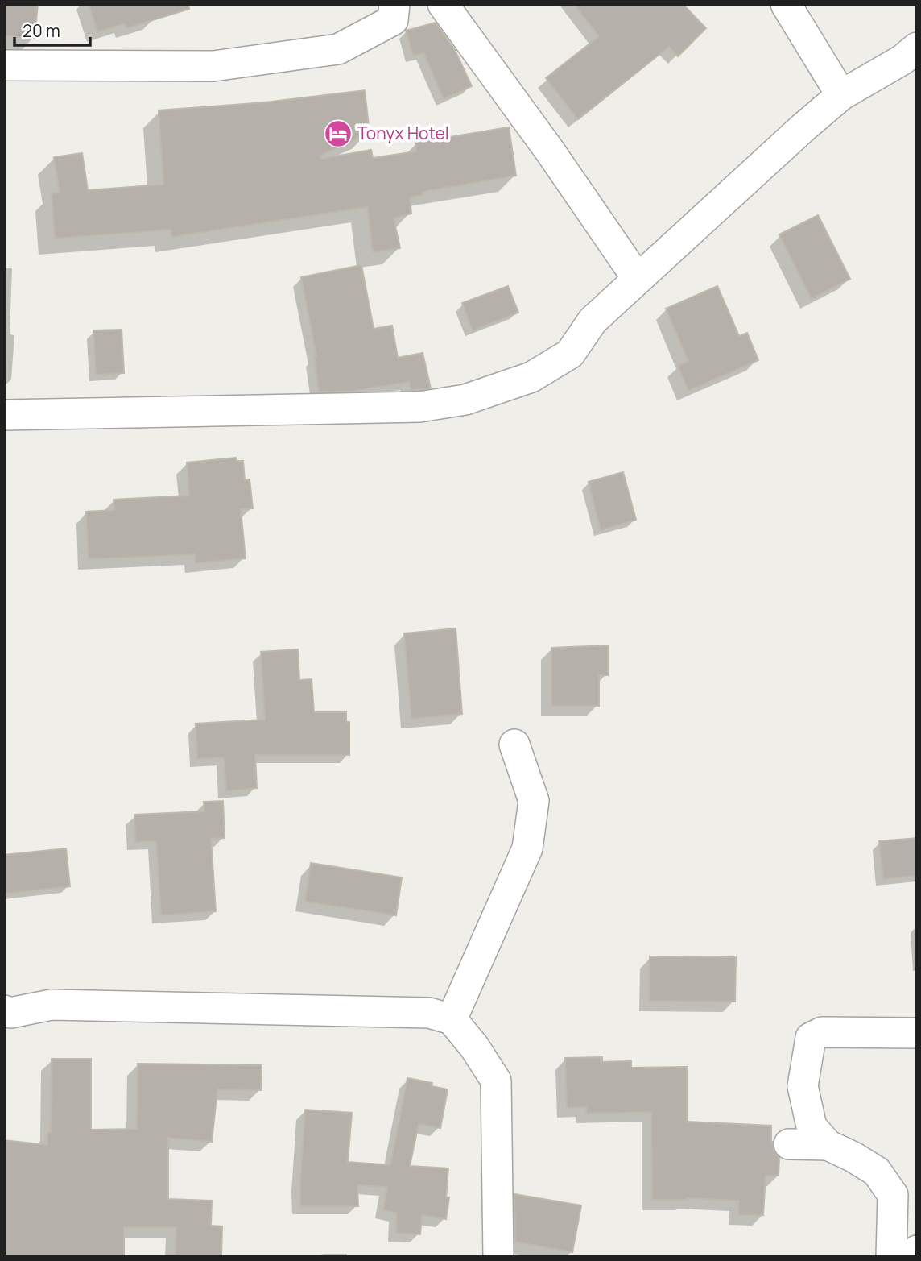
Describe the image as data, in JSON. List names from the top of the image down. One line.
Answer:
{"places":{"hotel":["Tonyx Hotel"]},"scale_bar":"20 m"}
